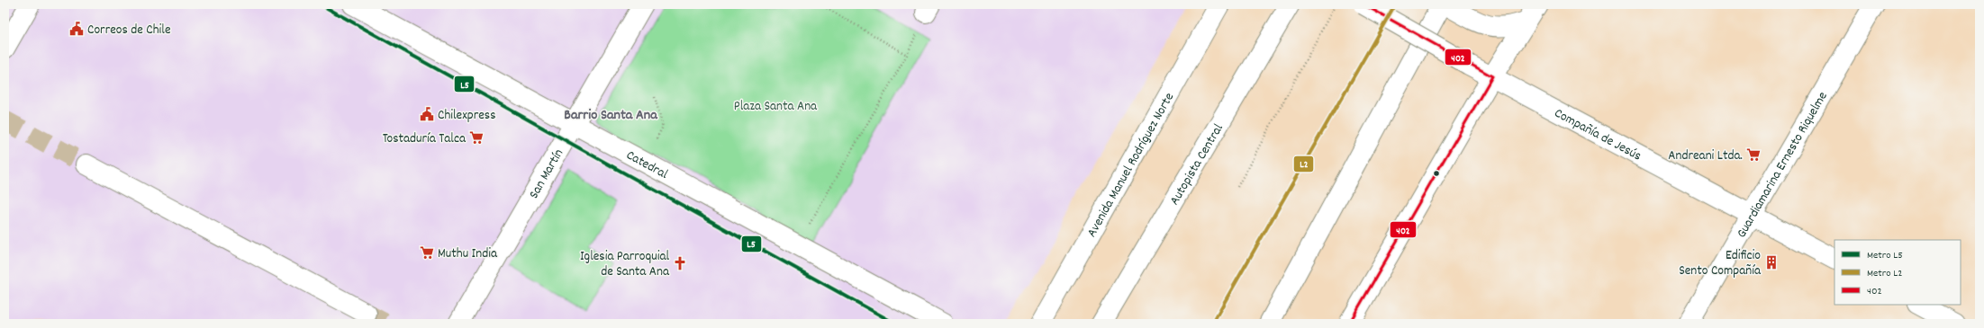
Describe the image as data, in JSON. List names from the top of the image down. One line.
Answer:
{"streets":{"main road":["Compañía de Jesús","Avenida Manuel Rodríguez Norte","Autopista Central","Guardiamarina Ernesto Riquelme","Catedral","San Martín"]},"crossings":[["Compañía de Jesús","Guardiamarina Ernesto Riquelme"],["Catedral","San Martín"]],"districts":["Barrio Santa Ana"],"parks":["Plaza Santa Ana"],"places":{"public building":["Correos de Chile","Chilexpress"],"supermarket":["Tostaduría Talca","Andreani Ltda.","Muthu India"],"building":["Edificio Sento Compañía"],"church":["Iglesia Parroquial de Santa Ana"]},"lines":["metro line L5","metro line L2","transit line 402"],"legend":["Metro L5","Metro L2","402"]}
